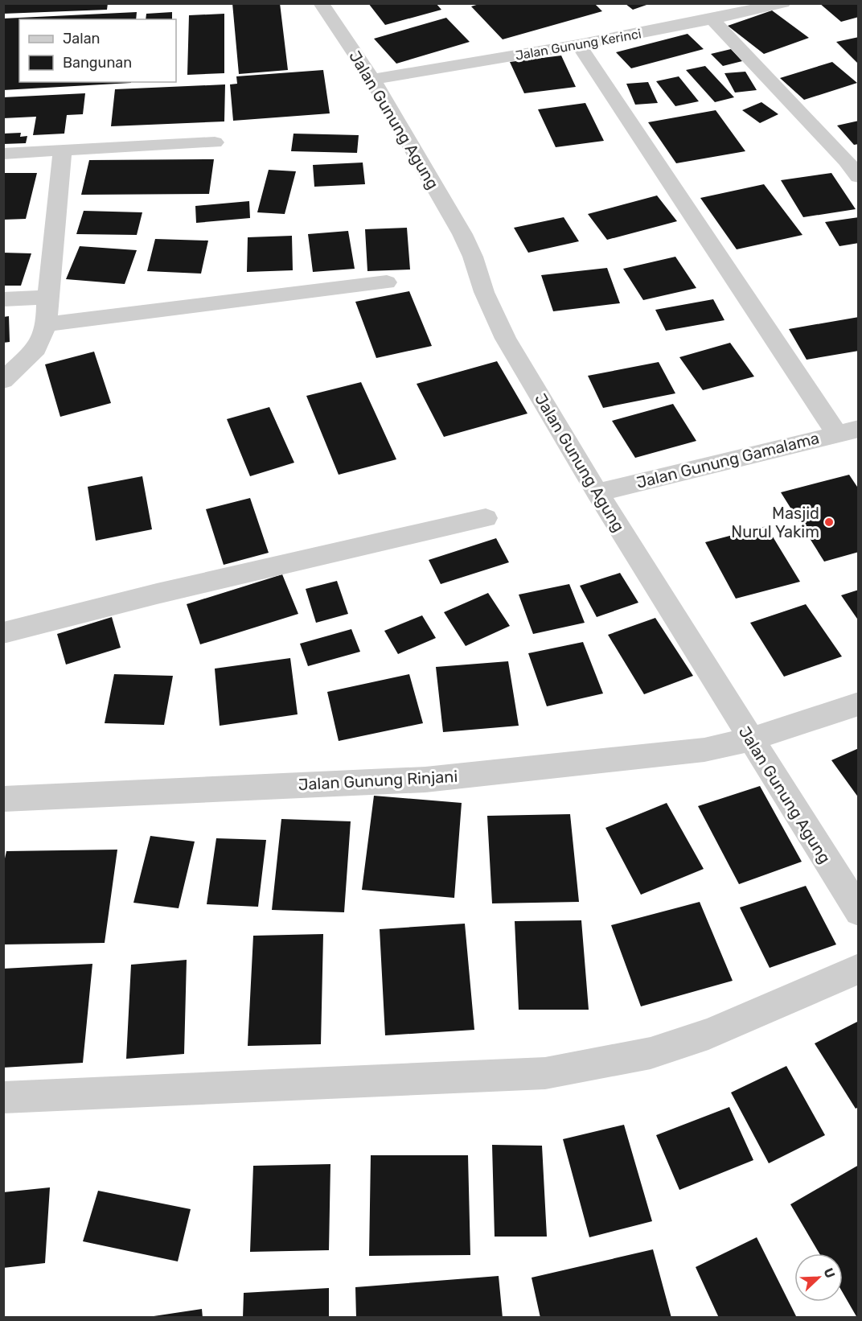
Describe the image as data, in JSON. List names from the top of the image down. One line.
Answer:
{"streets":{"street":["Jalan Gunung Kerinci","Jalan Gunung Agung","Jalan Gunung Gamalama","Jalan Gunung Rinjani"]},"crossings":[["Jalan Gunung Kerinci","Jalan Gunung Agung"],["Jalan Gunung Agung","Jalan Gunung Gamalama"],["Jalan Gunung Agung","Jalan Gunung Rinjani"]],"places":["Masjid Nurul Yakim"],"legend":["Jalan","Bangunan"],"north":"top right"}
